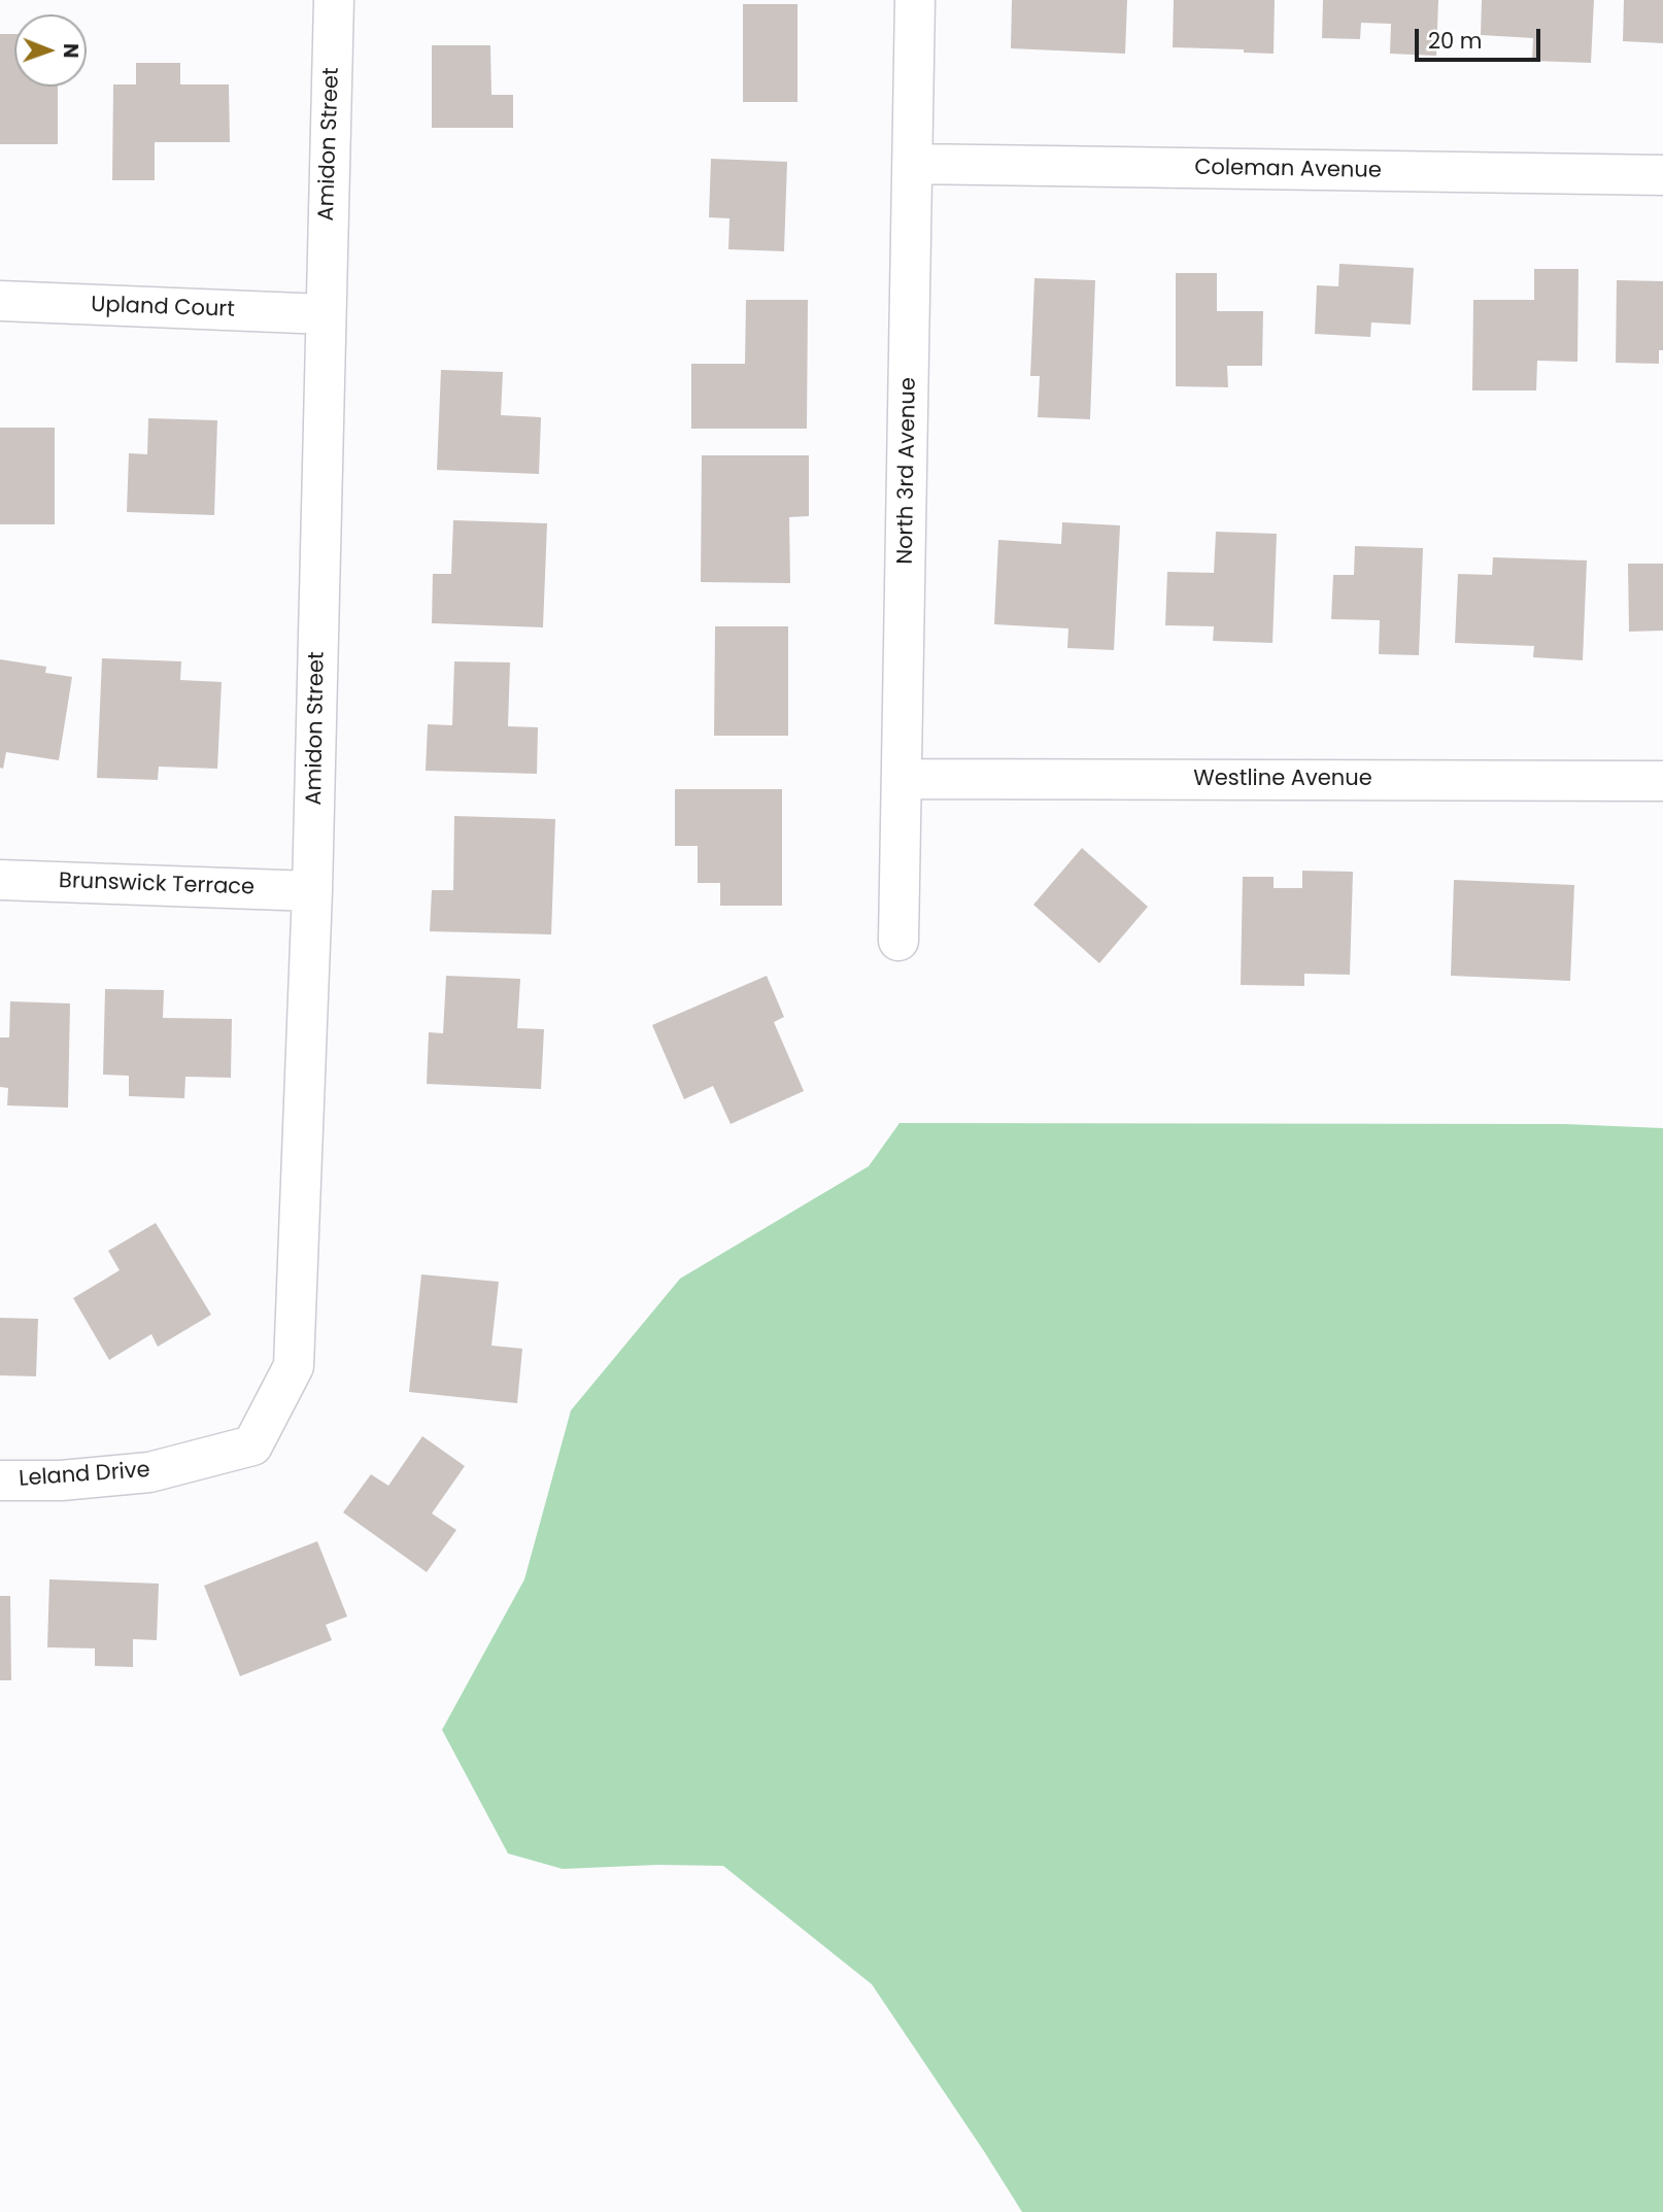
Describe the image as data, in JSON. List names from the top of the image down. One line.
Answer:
{"streets":{"street":["Amidon Street","Coleman Avenue","Upland Court","North 3rd Avenue","Westline Avenue","Brunswick Terrace","Leland Drive"]},"crossings":[["Amidon Street","Upland Court"],["Amidon Street","Brunswick Terrace"],["Amidon Street","Leland Drive"],["Coleman Avenue","North 3rd Avenue"],["North 3rd Avenue","Westline Avenue"]],"scale_bar":"20 m","north":"right"}
